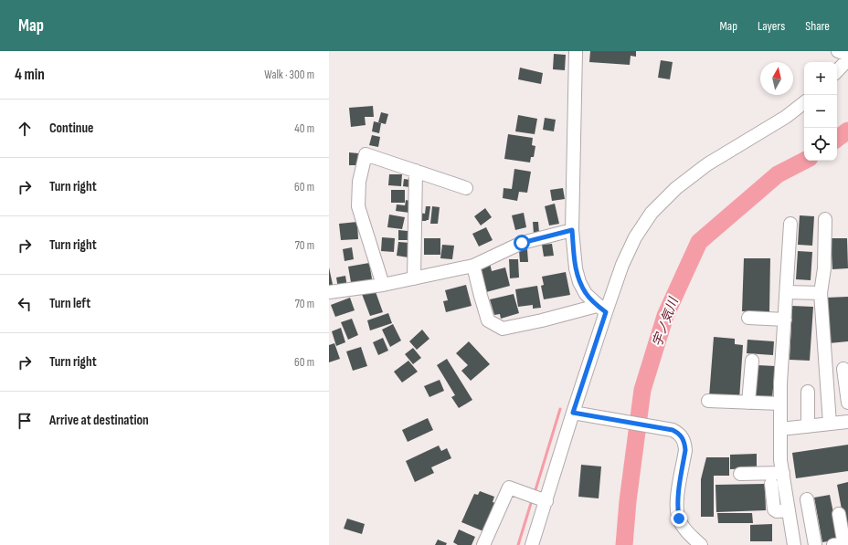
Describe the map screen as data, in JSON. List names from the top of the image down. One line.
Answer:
{"water":["宇ノ気川"],"north":"top","page":{"header":"Map","nav":["Map","Layers","Share"],"heading":["4 min","Walk · 300 m"],"map_buttons":["+","−"],"list":[["Continue","40 m"],["Turn right","60 m"],["Turn right","70 m"],["Turn left","70 m"],["Turn right","60 m"],"Arrive at destination"]}}
